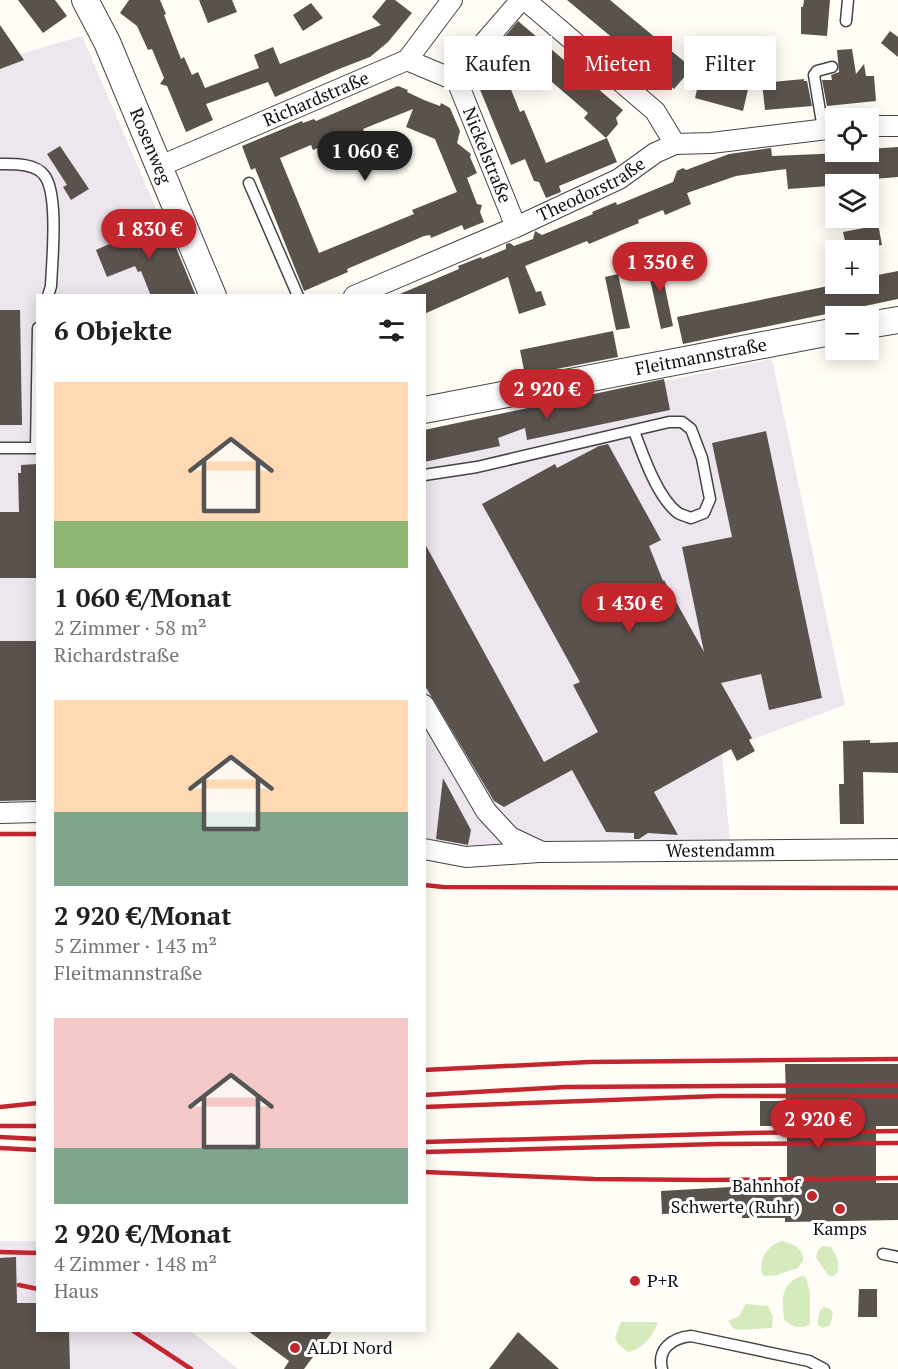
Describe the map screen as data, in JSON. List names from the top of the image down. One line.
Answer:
{"streets":{"street":["Richardstraße","Rosenweg","Nickelstraße","Theodorstraße","Fleitmannstraße","Westendamm"]},"crossings":[["Richardstraße","Rosenweg"],["Nickelstraße","Theodorstraße"]],"places":["Bahnhof Schwerte (Ruhr)","Kamps","P+R","ALDI Nord"],"page":{"chip":["Kaufen","Mieten","Filter"],"map_buttons":["+","−"],"price":["1 060 €","1 830 €","1 350 €","2 920 €","1 430 €","2 920 €"],"heading":"6 Objekte","list":[{"name":"1 060 €/Monat","note":"2 Zimmer · 58 m² · Richardstraße"},{"name":"2 920 €/Monat","note":"5 Zimmer · 143 m² · Fleitmannstraße"},{"name":"2 920 €/Monat","note":"4 Zimmer · 148 m² · Haus"}]}}
